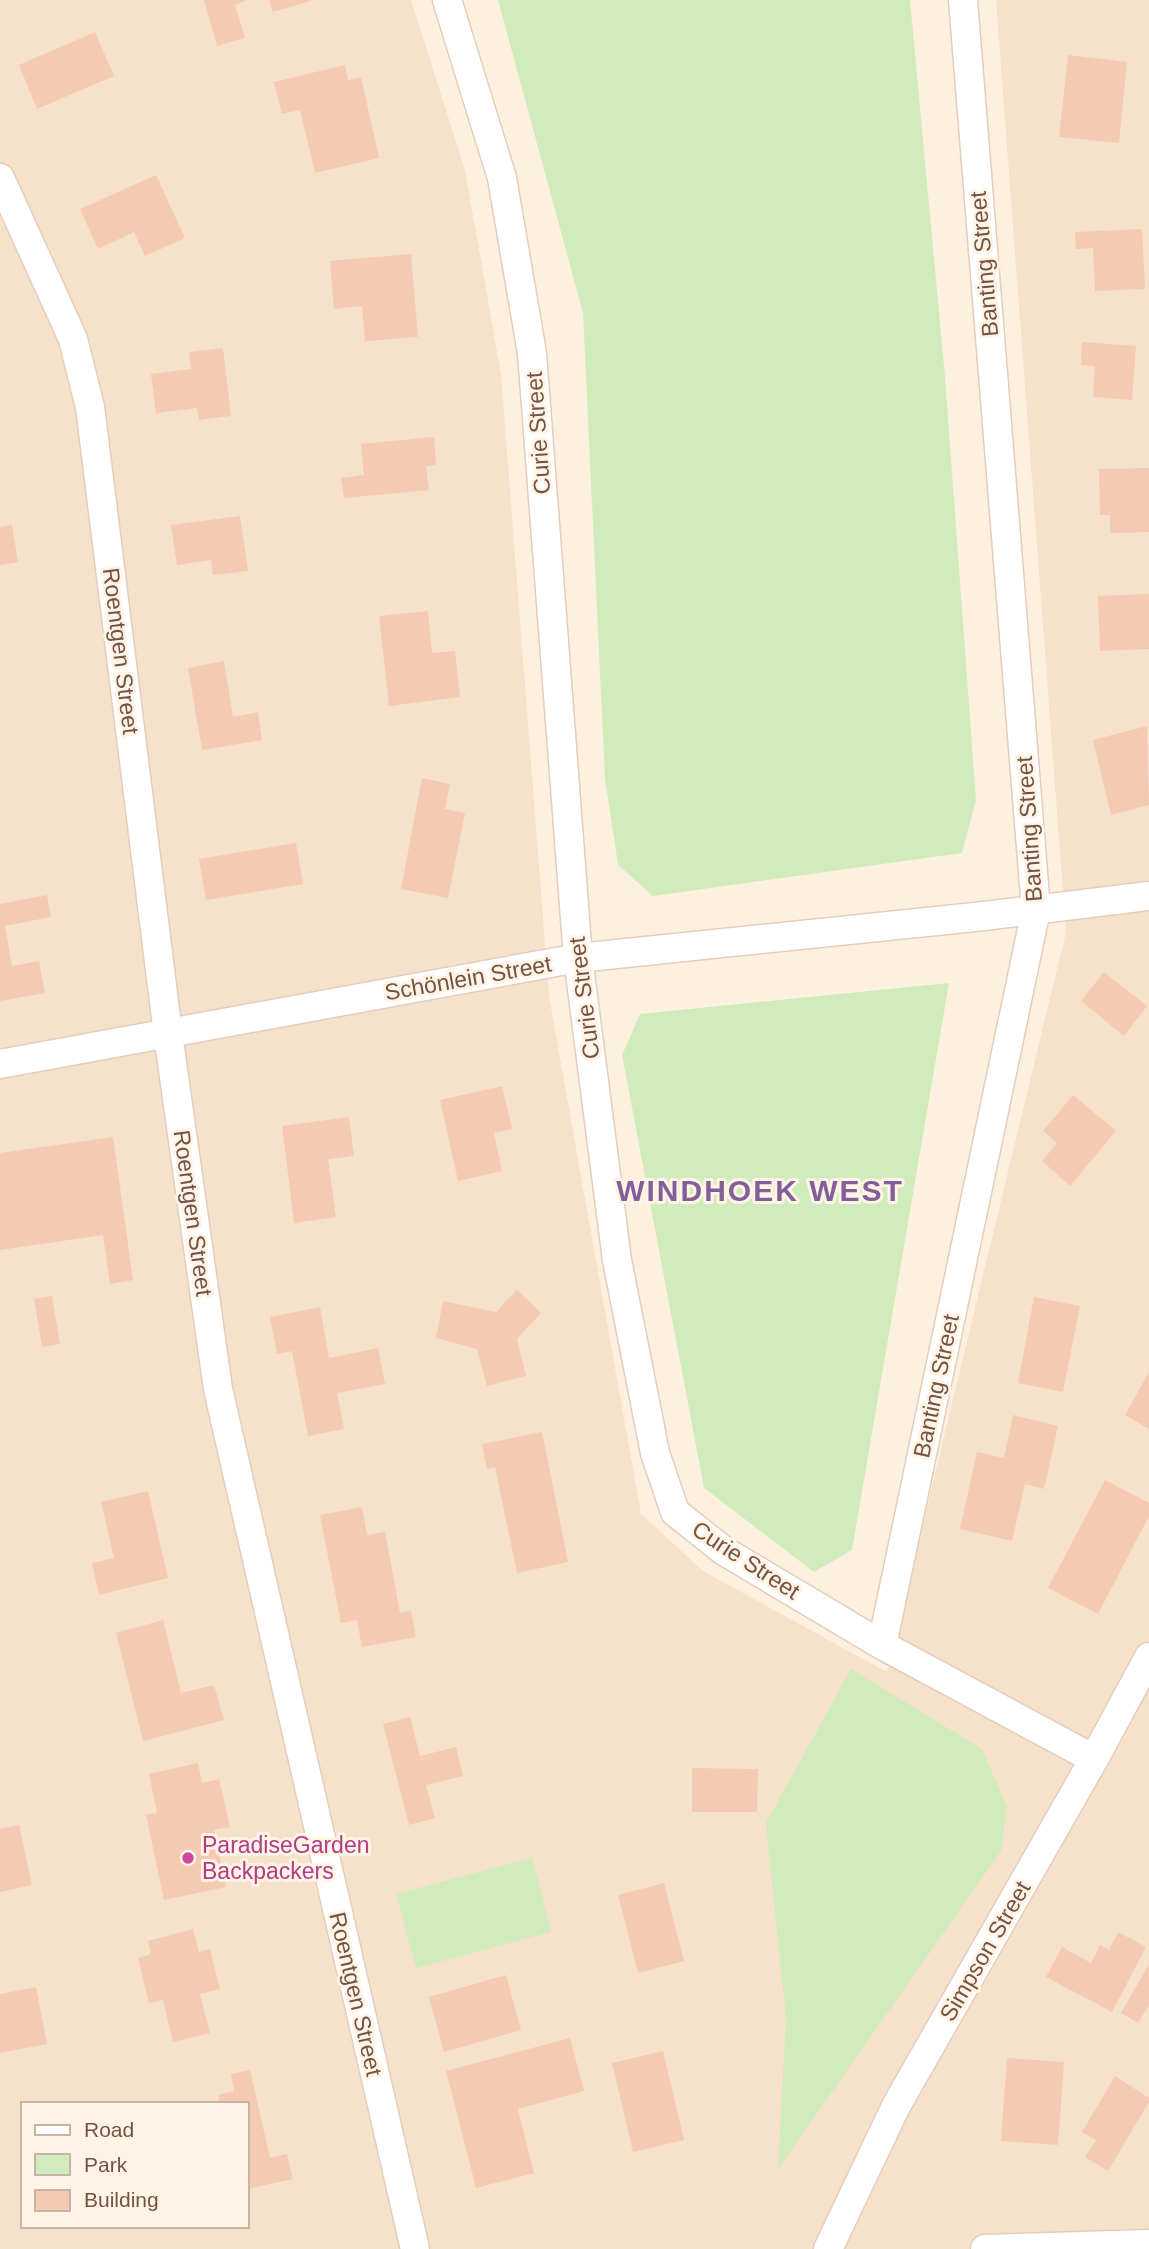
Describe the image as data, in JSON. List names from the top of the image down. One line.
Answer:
{"streets":{"street":["Banting Street","Curie Street","Roentgen Street","Schönlein Street","Simpson Street"]},"crossings":[["Banting Street","Curie Street"],["Banting Street","Schönlein Street"],["Curie Street","Schönlein Street"],["Curie Street","Simpson Street"],["Roentgen Street","Schönlein Street"]],"districts":["WINDHOEK WEST"],"places":["ParadiseGarden Backpackers"],"legend":["Road","Park","Building"]}
